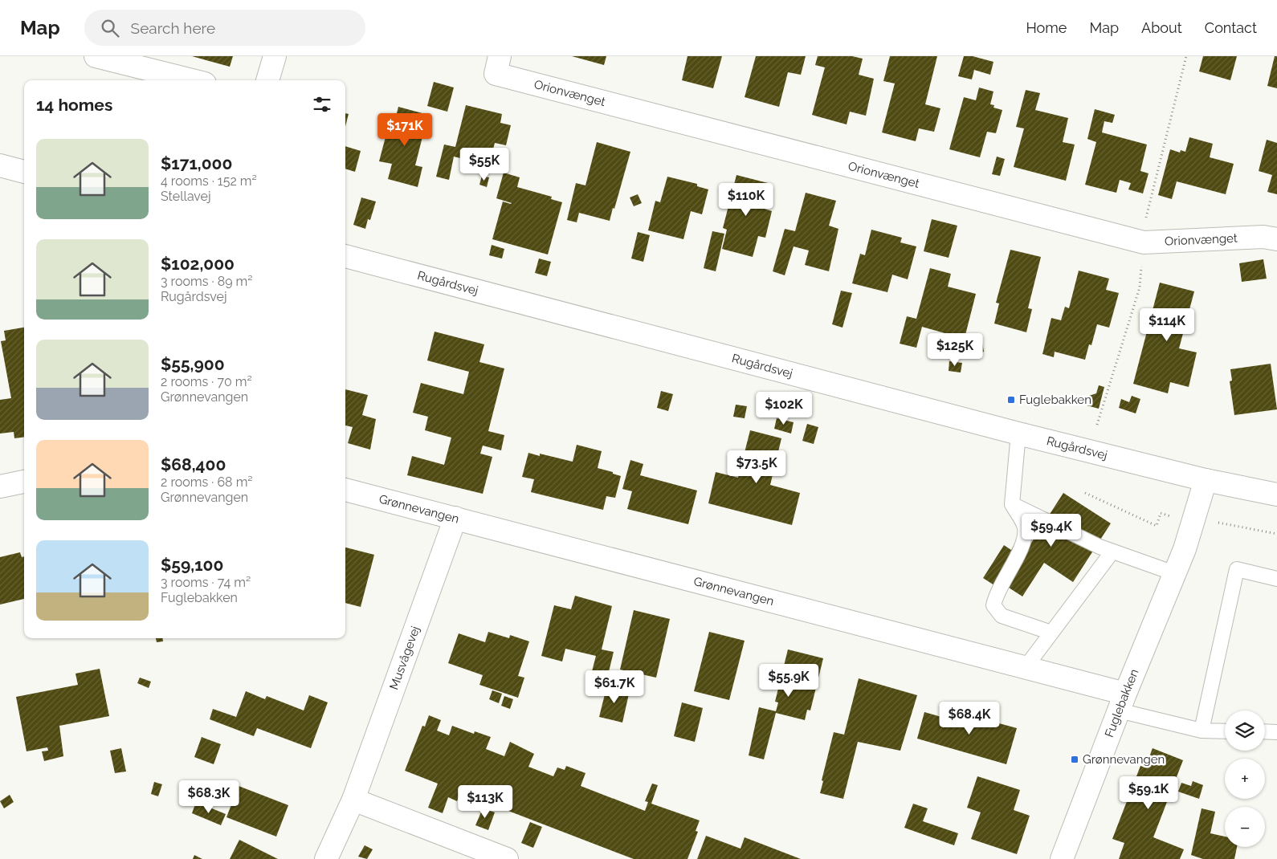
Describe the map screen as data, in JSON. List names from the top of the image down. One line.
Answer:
{"streets":{"street":["Orionvænget","Rugårdsvej","Grønnevangen","Musvågevej","Fuglebakken"]},"crossings":[["Rugårdsvej","Fuglebakken"],["Grønnevangen","Musvågevej"],["Grønnevangen","Fuglebakken"]],"places":{"transit":["Fuglebakken","Grønnevangen"]},"page":{"header":"Map","search":"Search here","nav":["Home","Map","About","Contact"],"heading":"14 homes","price":["$171K","$55K","$110K","$114K","$125K","$102K","$73.5K","$59.4K","$55.9K","$61.7K","$68.4K","$59.1K","$68.3K","$113K"],"list":[{"name":"$171,000","note":"4 rooms · 152 m² · Stellavej"},{"name":"$102,000","note":"3 rooms · 89 m² · Rugårdsvej"},{"name":"$55,900","note":"2 rooms · 70 m² · Grønnevangen"},{"name":"$68,400","note":"2 rooms · 68 m² · Grønnevangen"},{"name":"$59,100","note":"3 rooms · 74 m² · Fuglebakken"}],"map_buttons":["+","−"]}}
